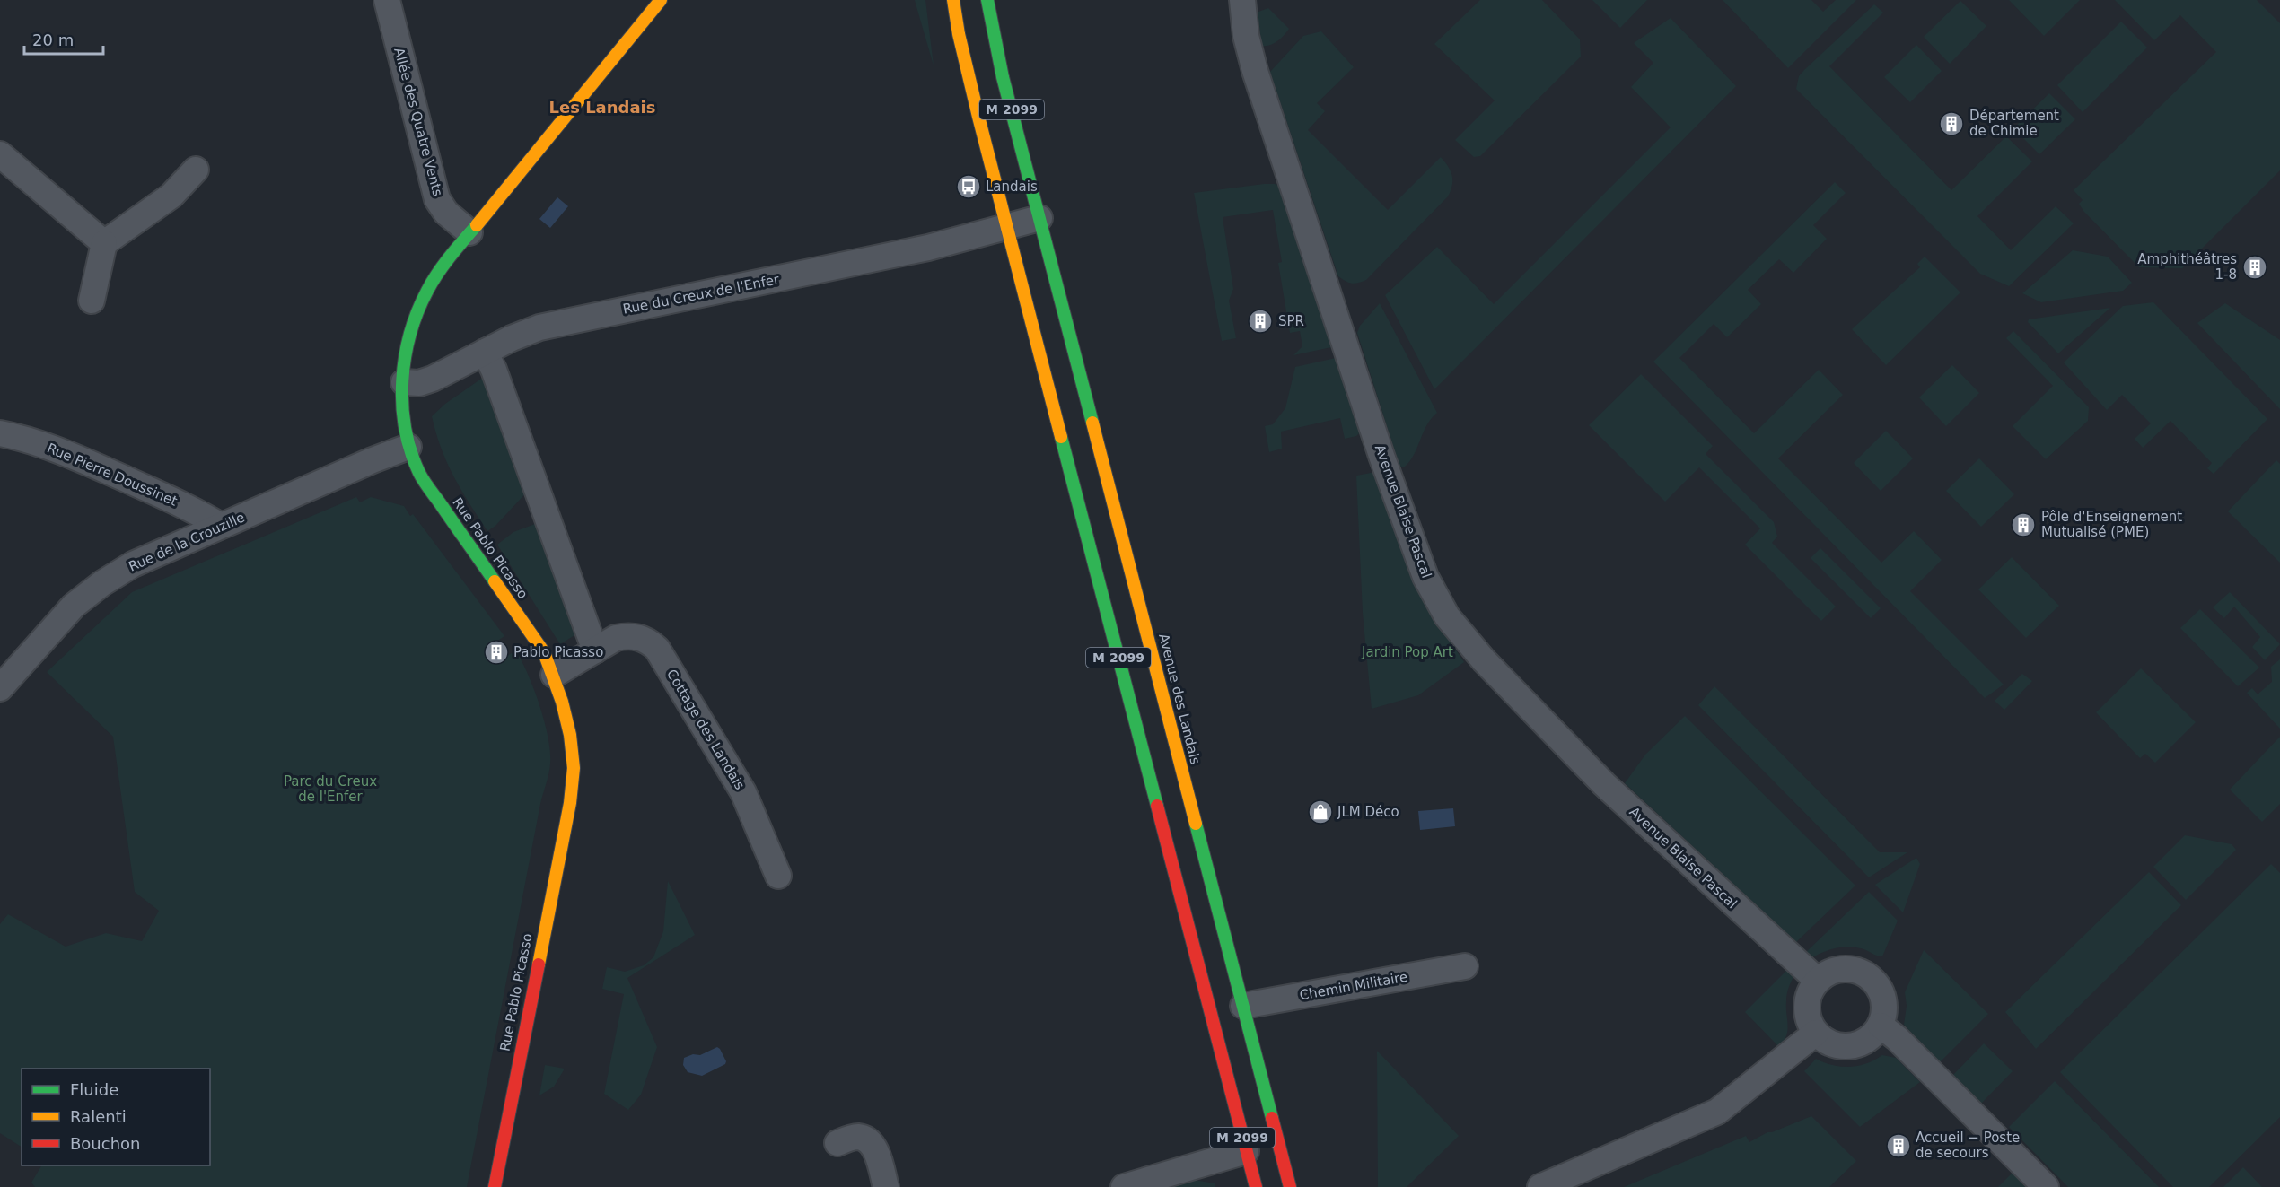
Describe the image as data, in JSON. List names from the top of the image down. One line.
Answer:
{"streets":{"main road":["M 2099","Rue Pablo Picasso","Avenue des Landais"],"street":["Allée des Quatre Vents","Rue du Creux de l'Enfer","Rue Pierre Doussinet","Avenue Blaise Pascal","Rue de la Crouzille","Cottage des Landais","Chemin Militaire"]},"crossings":[["M 2099","Rue du Creux de l'Enfer"],["M 2099","Avenue des Landais"],["Allée des Quatre Vents","Rue Pablo Picasso"],["Rue du Creux de l'Enfer","Rue Pablo Picasso"],["Rue du Creux de l'Enfer","Avenue des Landais"],["Rue Pierre Doussinet","Rue de la Crouzille"],["Rue de la Crouzille","Rue Pablo Picasso"],["Rue Pablo Picasso","Cottage des Landais"],["Avenue des Landais","Chemin Militaire"]],"districts":["Les Landais"],"parks":["Jardin Pop Art","Parc du Creux de l'Enfer"],"places":{"building":["Département de Chimie","Amphithéâtres 1-8","SPR","Pôle d'Enseignement Mutualisé (PME)","Pablo Picasso","Accueil − Poste de secours"],"bus stop":["Landais"],"shop":["JLM Déco"]},"legend":["Fluide","Ralenti","Bouchon"],"scale_bar":"20 m"}
